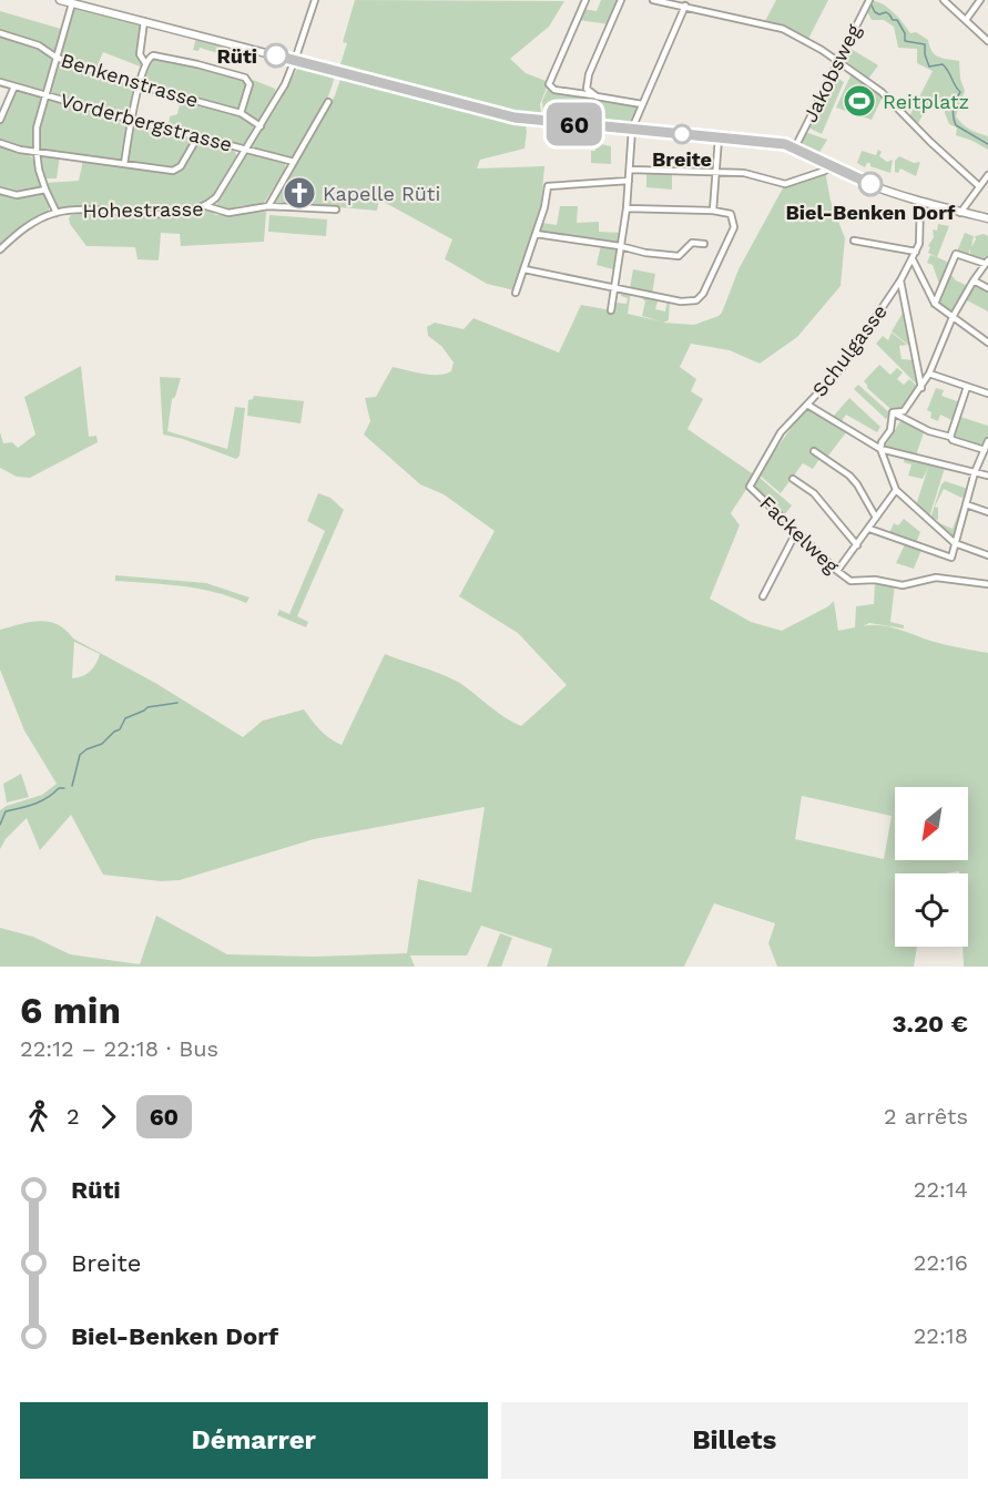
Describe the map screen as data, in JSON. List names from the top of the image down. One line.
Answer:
{"streets":{"street":["Jakobsweg","Benkenstrasse","Vorderbergstrasse","Hohestrasse","Schulgasse","Fackelweg"]},"crossings":[["Schulgasse","Fackelweg"]],"places":{"other":["Rüti","Breite","Biel-Benken Dorf"],"sports":["Reitplatz"],"church":["Kapelle Rüti"]},"lines":["bus line 60"],"north":"bottom left","page":{"on_map":"60","heading":["6 min","22:12 – 22:18 · Bus","3.20 €"],"legs":["2","60","2 arrêts"],"list":[{"name":"Rüti","value":"22:14"},{"name":"Breite","value":"22:16"},{"name":"Biel-Benken Dorf","value":"22:18"}],"buttons":["Démarrer","Billets"]}}
